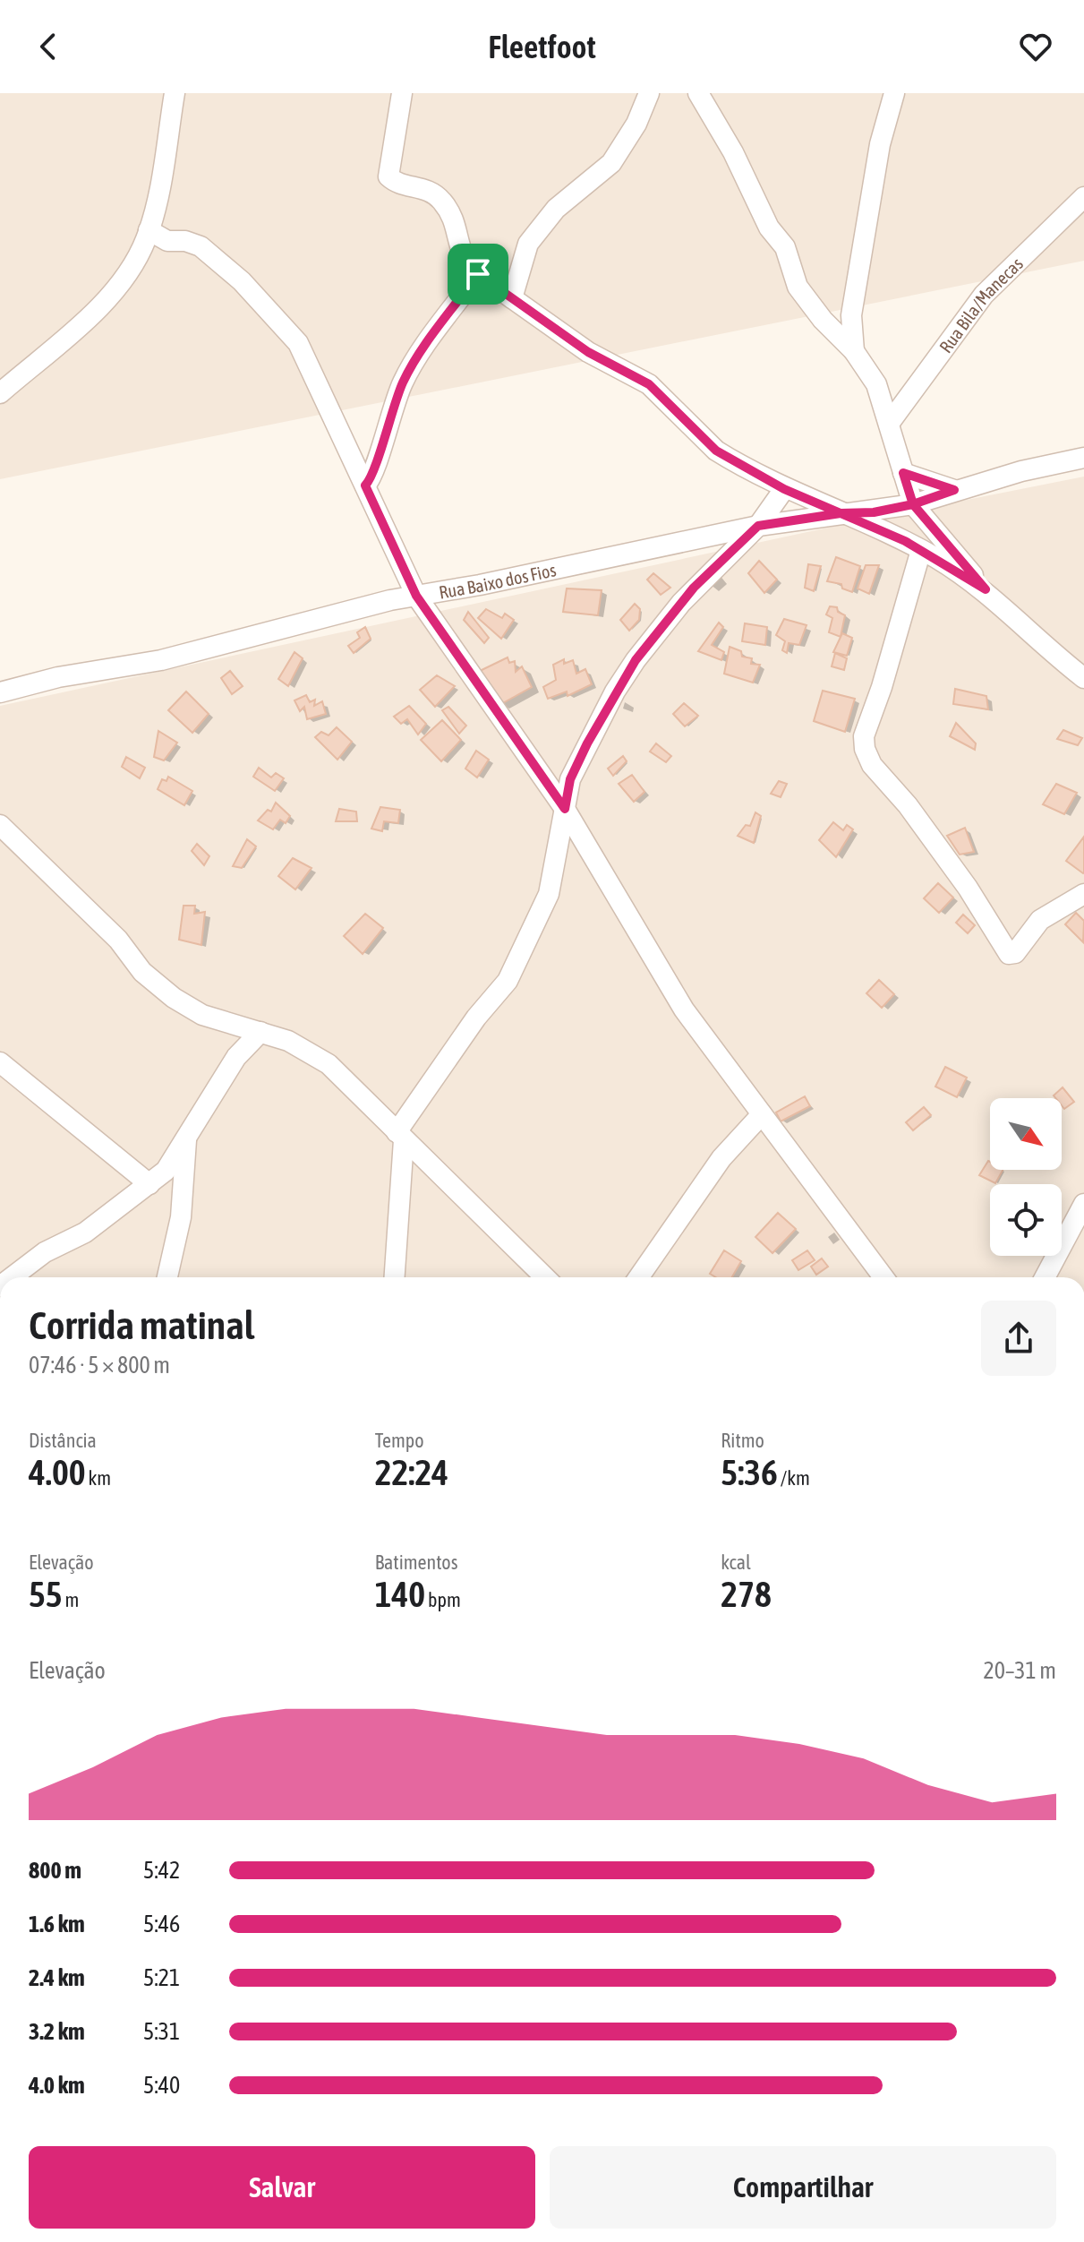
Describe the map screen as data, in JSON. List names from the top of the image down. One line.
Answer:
{"streets":{"street":["Rua Bila/Manecas","Rua Baixo dos Fios"]},"north":"bottom right","page":{"header":"Fleetfoot","heading":["Corrida matinal","07:46 · 5 × 800 m"],"stats":[["Distância","4.00 km"],["Tempo","22:24"],["Ritmo","5:36 /km"],["Elevação","55 m"],["Batimentos","140 bpm"],["kcal","278"]],"chart":["Elevação","20–31 m"],"list":[{"name":"800 m","note":"5:42"},{"name":"1.6 km","note":"5:46"},{"name":"2.4 km","note":"5:21"},{"name":"3.2 km","note":"5:31"},{"name":"4.0 km","note":"5:40"}],"buttons":["Salvar","Compartilhar"]}}
